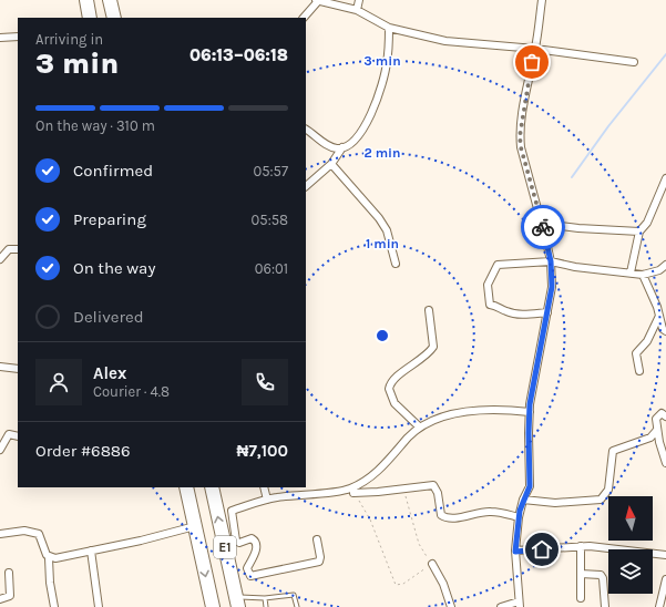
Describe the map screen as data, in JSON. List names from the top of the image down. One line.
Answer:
{"streets":{"highway":["E1"]},"north":"top","page":{"heading":["3 min","Arriving in","06:13–06:18"],"panel":["Alex","Courier · 4.8","Order #6886","₦7,100"],"bar":"On the way · 310 m","list":[["Confirmed","05:57"],["Preparing","05:58"],["On the way","06:01"],"Delivered"]},"rings":["3 min","2 min","1 min"]}
